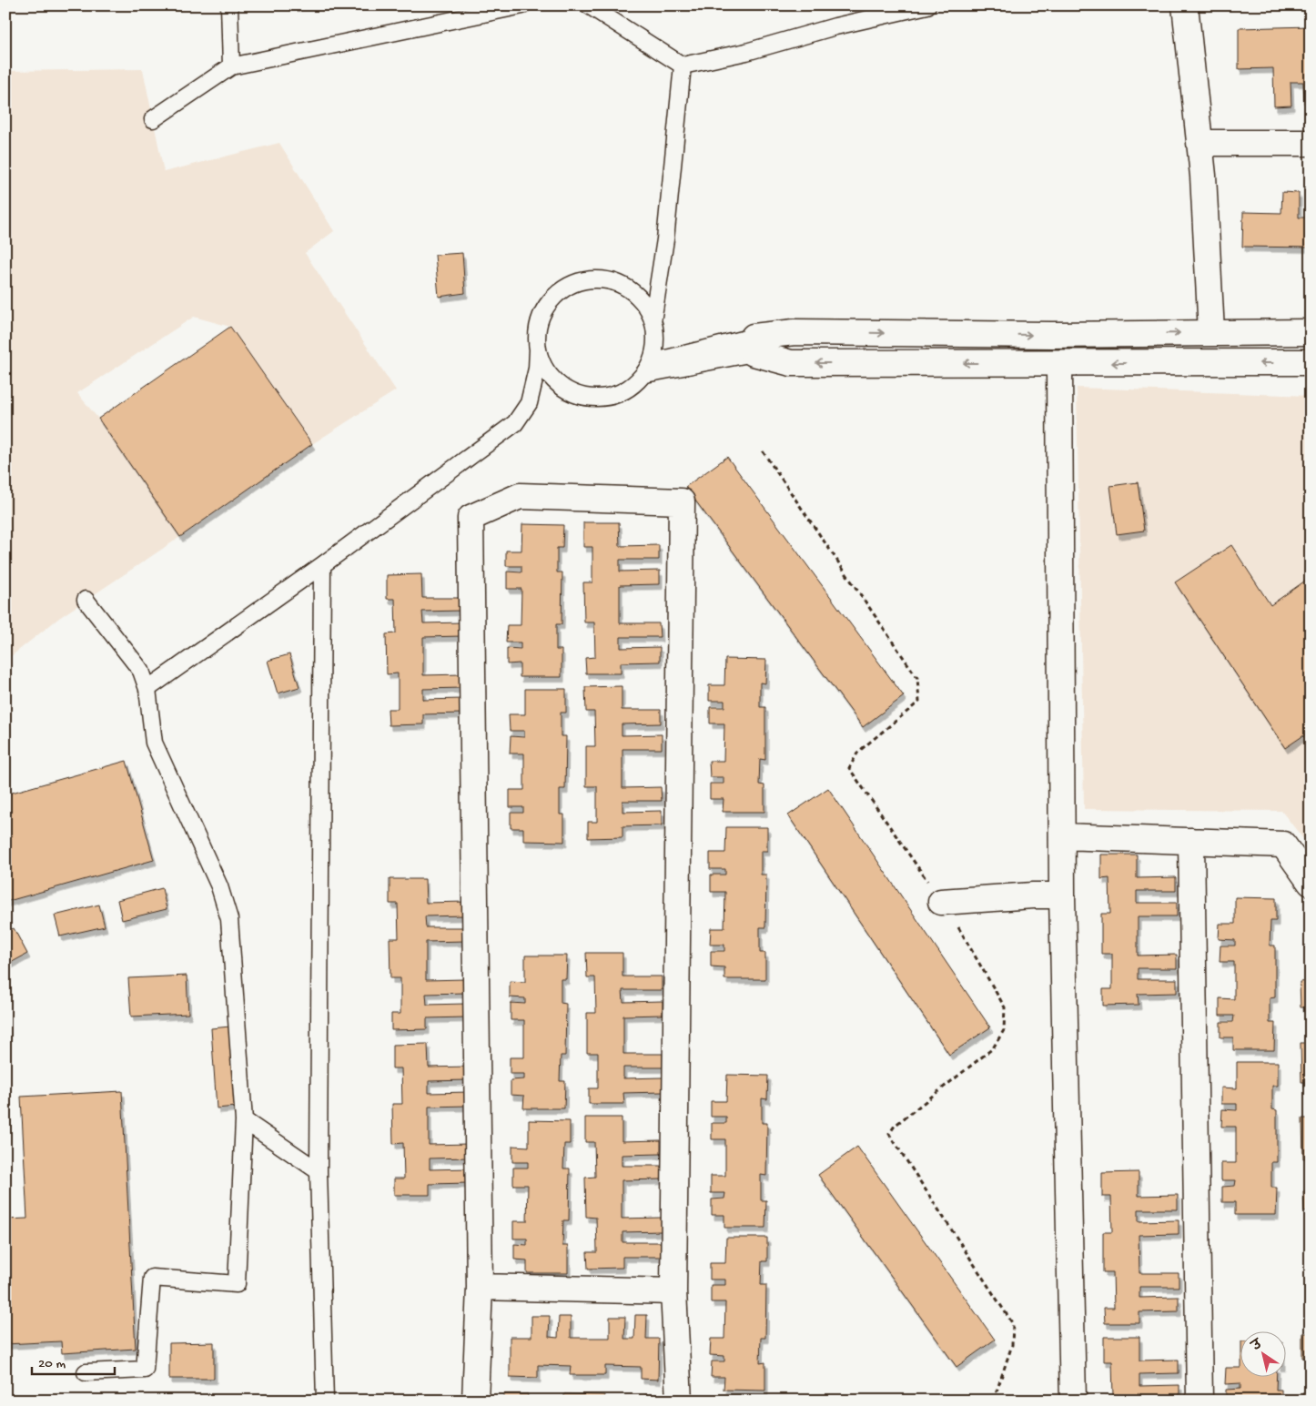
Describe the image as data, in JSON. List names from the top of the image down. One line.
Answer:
{"scale_bar":"20 m","north":"top left"}
